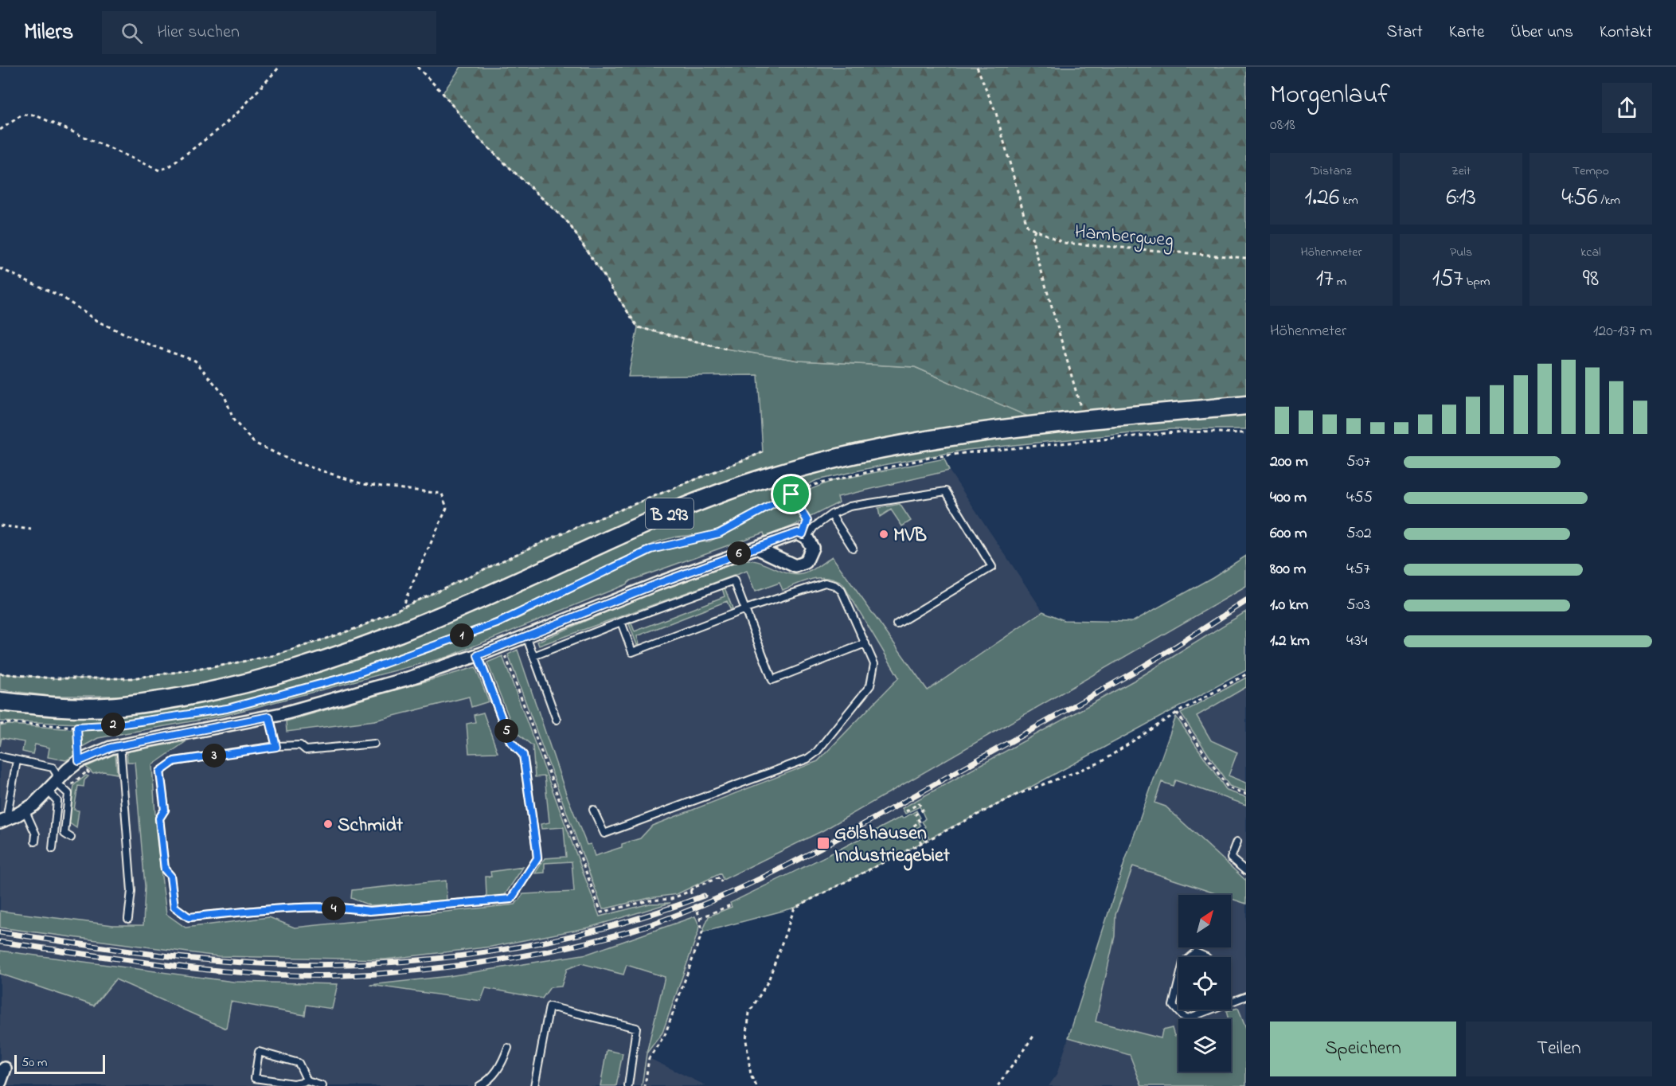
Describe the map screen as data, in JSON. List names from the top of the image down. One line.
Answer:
{"streets":{"main road":["B 293"],"path":["Hambergweg"]},"places":{"other":["MVB","Schmidt"],"transit":["Gölshausen Industriegebiet"]},"scale_bar":"50 m","north":"top right","page":{"header":"Milers","search":"Hier suchen","nav":["Start","Karte","Über uns","Kontakt"],"heading":["Morgenlauf","08:18"],"stats":[["Distanz","1.26 km"],["Zeit","6:13"],["Tempo","4:56 /km"],["Höhenmeter","17 m"],["Puls","157 bpm"],["kcal","98"]],"chart":["Höhenmeter","120–137 m"],"list":[{"name":"200 m","note":"5:07"},{"name":"400 m","note":"4:55"},{"name":"600 m","note":"5:02"},{"name":"800 m","note":"4:57"},{"name":"1.0 km","note":"5:03"},{"name":"1.2 km","note":"4:34"}],"pins":["6","1","2","5","3","4"],"buttons":["Speichern","Teilen"],"scale":"50 m"}}
